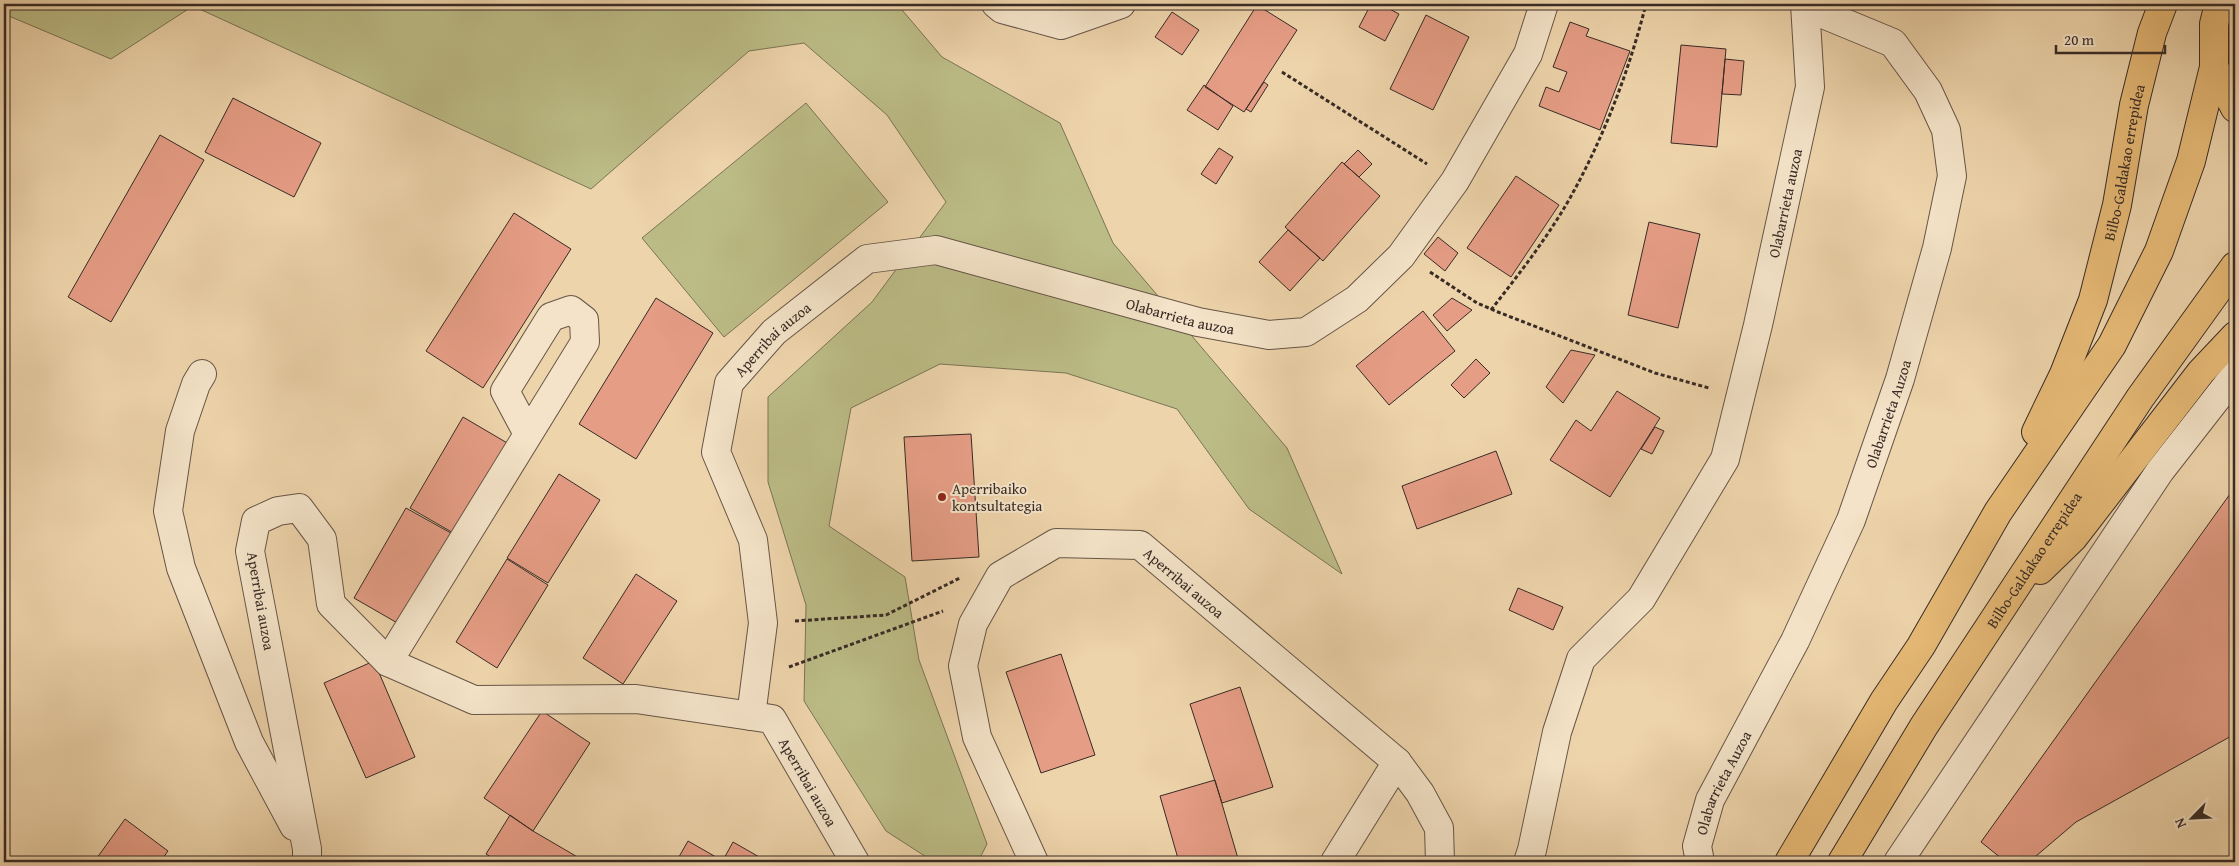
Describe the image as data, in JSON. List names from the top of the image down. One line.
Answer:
{"streets":{"highway":["Bilbo-Galdakao errepidea"],"street":["Olabarrieta auzoa","Aperribai auzoa","Olabarrieta Auzoa"]},"crossings":[["Olabarrieta auzoa","Aperribai auzoa"],["Olabarrieta auzoa","Olabarrieta Auzoa"]],"places":["Aperribaiko kontsultategia"],"scale_bar":"20 m","north":"bottom left"}
